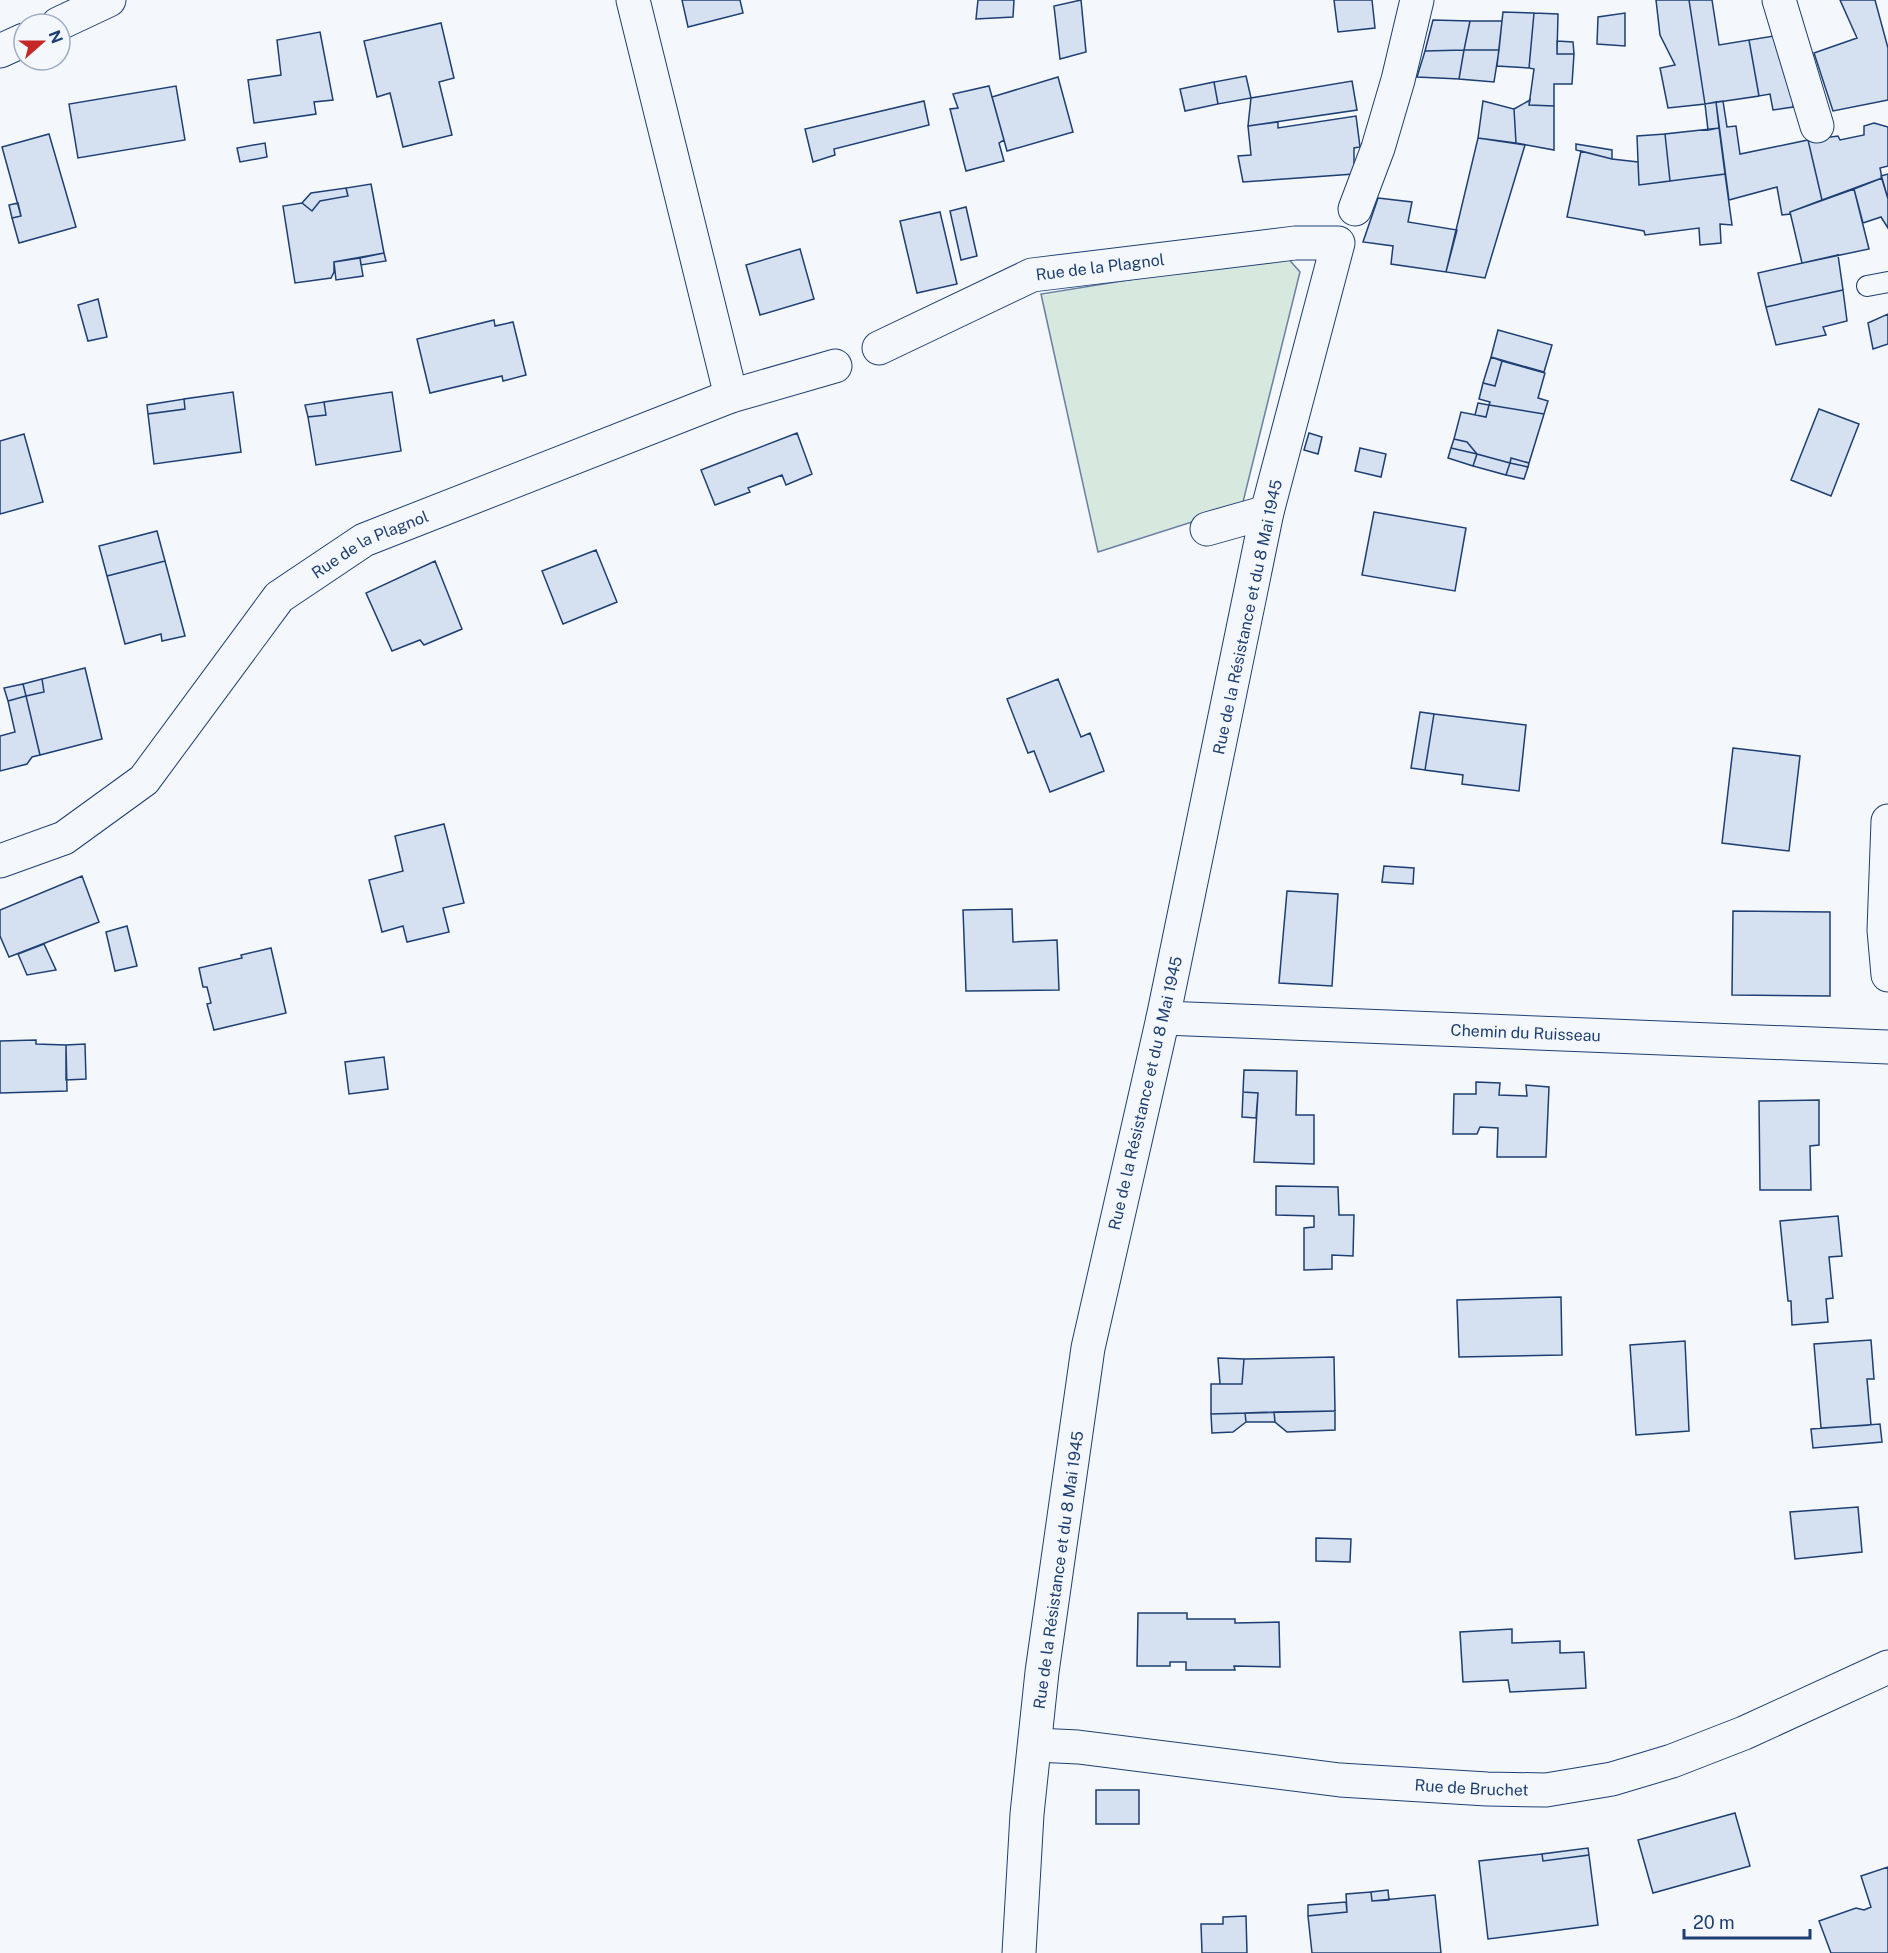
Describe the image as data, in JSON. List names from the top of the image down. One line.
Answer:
{"streets":{"street":["Rue de la Plagnol","Rue de la Résistance et du 8 Mai 1945","Chemin du Ruisseau","Rue de Bruchet"]},"crossings":[["Rue de la Plagnol","Rue de la Résistance et du 8 Mai 1945"],["Rue de la Résistance et du 8 Mai 1945","Chemin du Ruisseau"],["Rue de la Résistance et du 8 Mai 1945","Rue de Bruchet"]],"scale_bar":"20 m","north":"right"}
